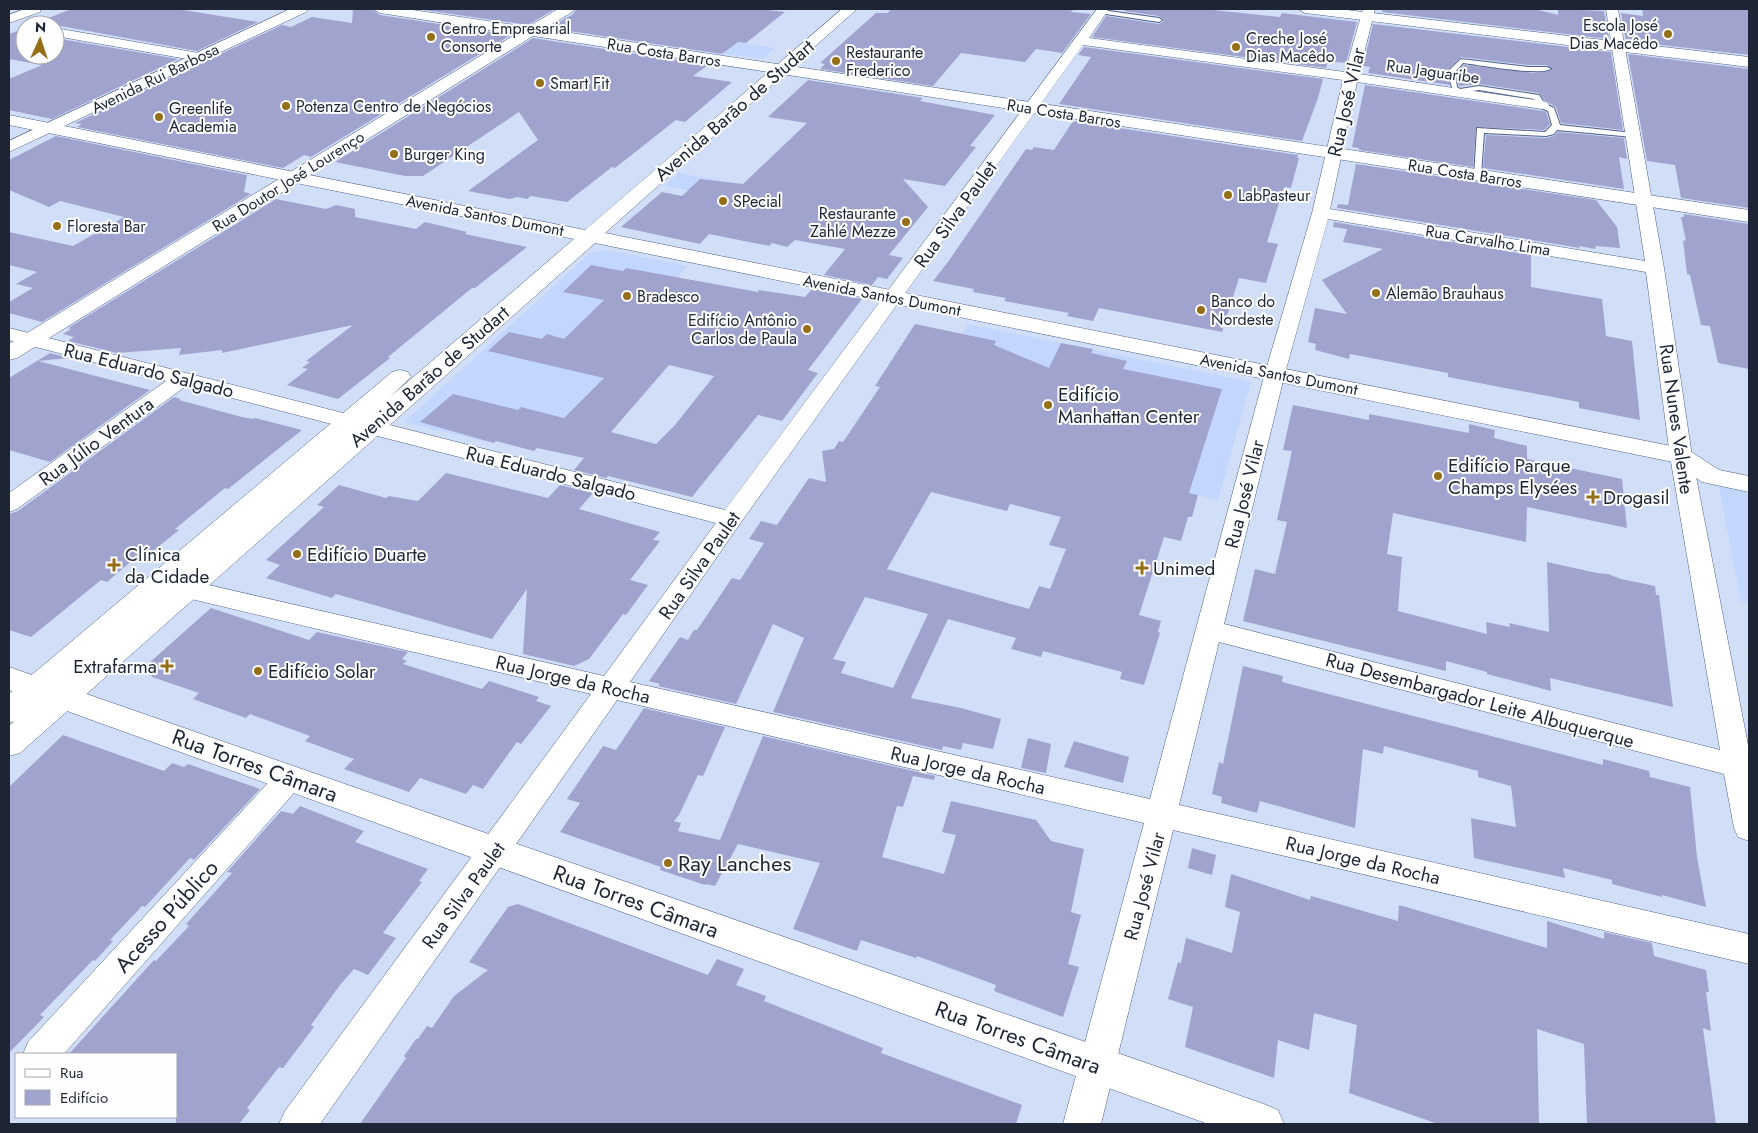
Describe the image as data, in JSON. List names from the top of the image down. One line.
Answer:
{"streets":{"main road":["Rua Costa Barros","Avenida Rui Barbosa","Avenida Barão de Studart","Rua Doutor José Lourenço","Avenida Santos Dumont","Rua Torres Câmara"],"street":["Rua Jaguaribe","Rua José Vilar","Rua Silva Paulet","Rua Carvalho Lima","Rua Eduardo Salgado","Rua Nunes Valente","Rua Júlio Ventura","Rua Jorge da Rocha","Rua Desembargador Leite Albuquerque","Acesso Público"]},"crossings":[["Rua Costa Barros","Rua José Vilar"],["Rua Costa Barros","Avenida Barão de Studart"],["Rua Costa Barros","Rua Doutor José Lourenço"],["Rua Costa Barros","Rua Silva Paulet"],["Rua Costa Barros","Rua Nunes Valente"],["Rua Jaguaribe","Rua José Vilar"],["Rua Jaguaribe","Rua Silva Paulet"],["Avenida Rui Barbosa","Avenida Santos Dumont"],["Rua José Vilar","Avenida Santos Dumont"],["Rua José Vilar","Rua Carvalho Lima"],["Rua José Vilar","Rua Jorge da Rocha"],["Rua José Vilar","Rua Desembargador Leite Albuquerque"],["Rua José Vilar","Rua Torres Câmara"],["Avenida Barão de Studart","Avenida Santos Dumont"],["Avenida Barão de Studart","Rua Eduardo Salgado"],["Avenida Barão de Studart","Rua Jorge da Rocha"],["Avenida Barão de Studart","Rua Torres Câmara"],["Rua Doutor José Lourenço","Avenida Santos Dumont"],["Rua Doutor José Lourenço","Rua Eduardo Salgado"],["Rua Silva Paulet","Avenida Santos Dumont"],["Rua Silva Paulet","Rua Eduardo Salgado"],["Rua Silva Paulet","Rua Jorge da Rocha"],["Rua Silva Paulet","Rua Torres Câmara"],["Avenida Santos Dumont","Rua Nunes Valente"],["Rua Carvalho Lima","Rua Nunes Valente"],["Rua Eduardo Salgado","Rua Júlio Ventura"],["Rua Nunes Valente","Rua Desembargador Leite Albuquerque"],["Rua Torres Câmara","Acesso Público"]],"places":{"other":["Escola José Dias Macêdo","Centro Empresarial Consorte","Creche José Dias Macêdo","Restaurante Frederico","Smart Fit","Potenza Centro de Negócios","Greenlife Academia","Burger King","LabPasteur","SPecial","Restaurante Zahlé Mezze","Floresta Bar","Alemão Brauhaus","Bradesco","Banco do Nordeste","Edifício Antônio Carlos de Paula","Edifício Manhattan Center","Edifício Parque Champs Elysées","Edifício Duarte","Edifício Solar","Ray Lanches"],"health":["Drogasil","Clínica da Cidade","Unimed","Extrafarma"]},"legend":["Rua","Edifício"],"north":"top"}
